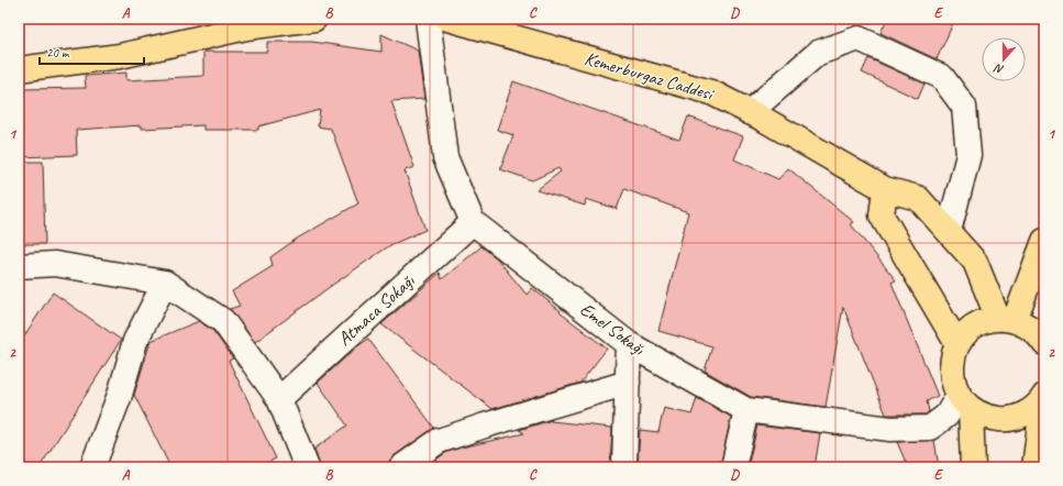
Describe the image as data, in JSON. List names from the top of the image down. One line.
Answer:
{"streets":{"main road":["Kemerburgaz Caddesi"],"street":["Atmaca Sokağı","Emel Sokağı"]},"crossings":[["Atmaca Sokağı","Emel Sokağı"]],"scale_bar":"20 m","north":"bottom","grid":{"columns":["A","B","C","D","E"],"rows":["1","2"]}}
